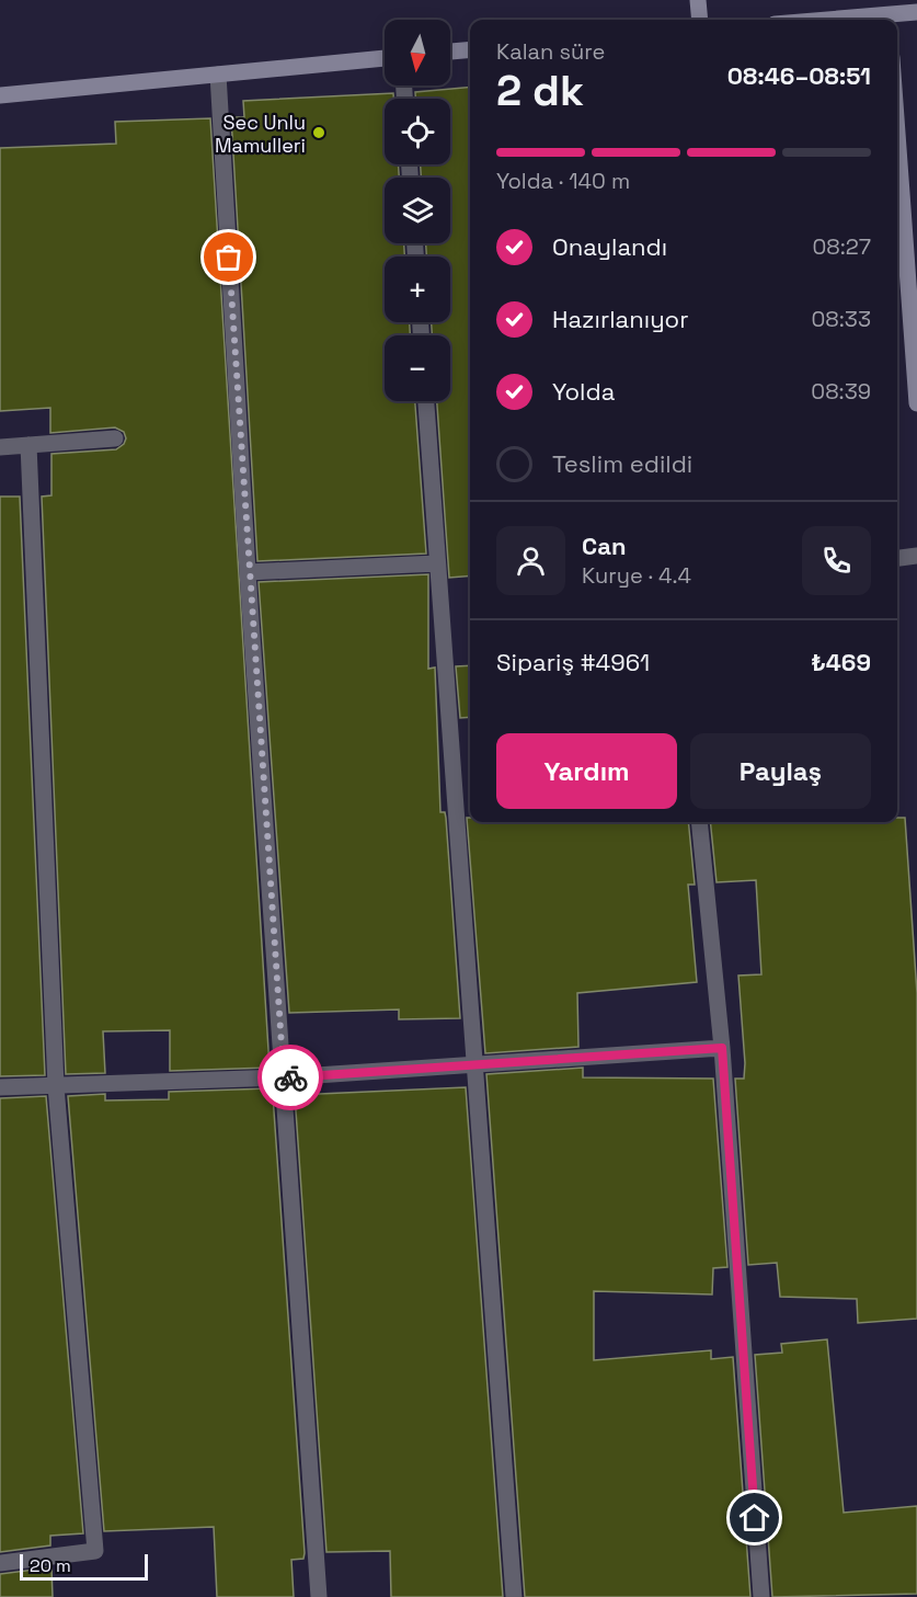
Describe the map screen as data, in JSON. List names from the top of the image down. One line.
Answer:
{"places":["Sec Unlu Mamulleri"],"scale_bar":"20 m","north":"bottom","page":{"map_buttons":["+","−"],"heading":["2 dk","Kalan süre","08:46–08:51"],"panel":["Can","Kurye · 4.4","Sipariş #4961","₺469"],"bar":"Yolda · 140 m","list":[["Onaylandı","08:27"],["Hazırlanıyor","08:33"],["Yolda","08:39"],"Teslim edildi"],"buttons":["Yardım","Paylaş"],"scale":"20 m"}}
